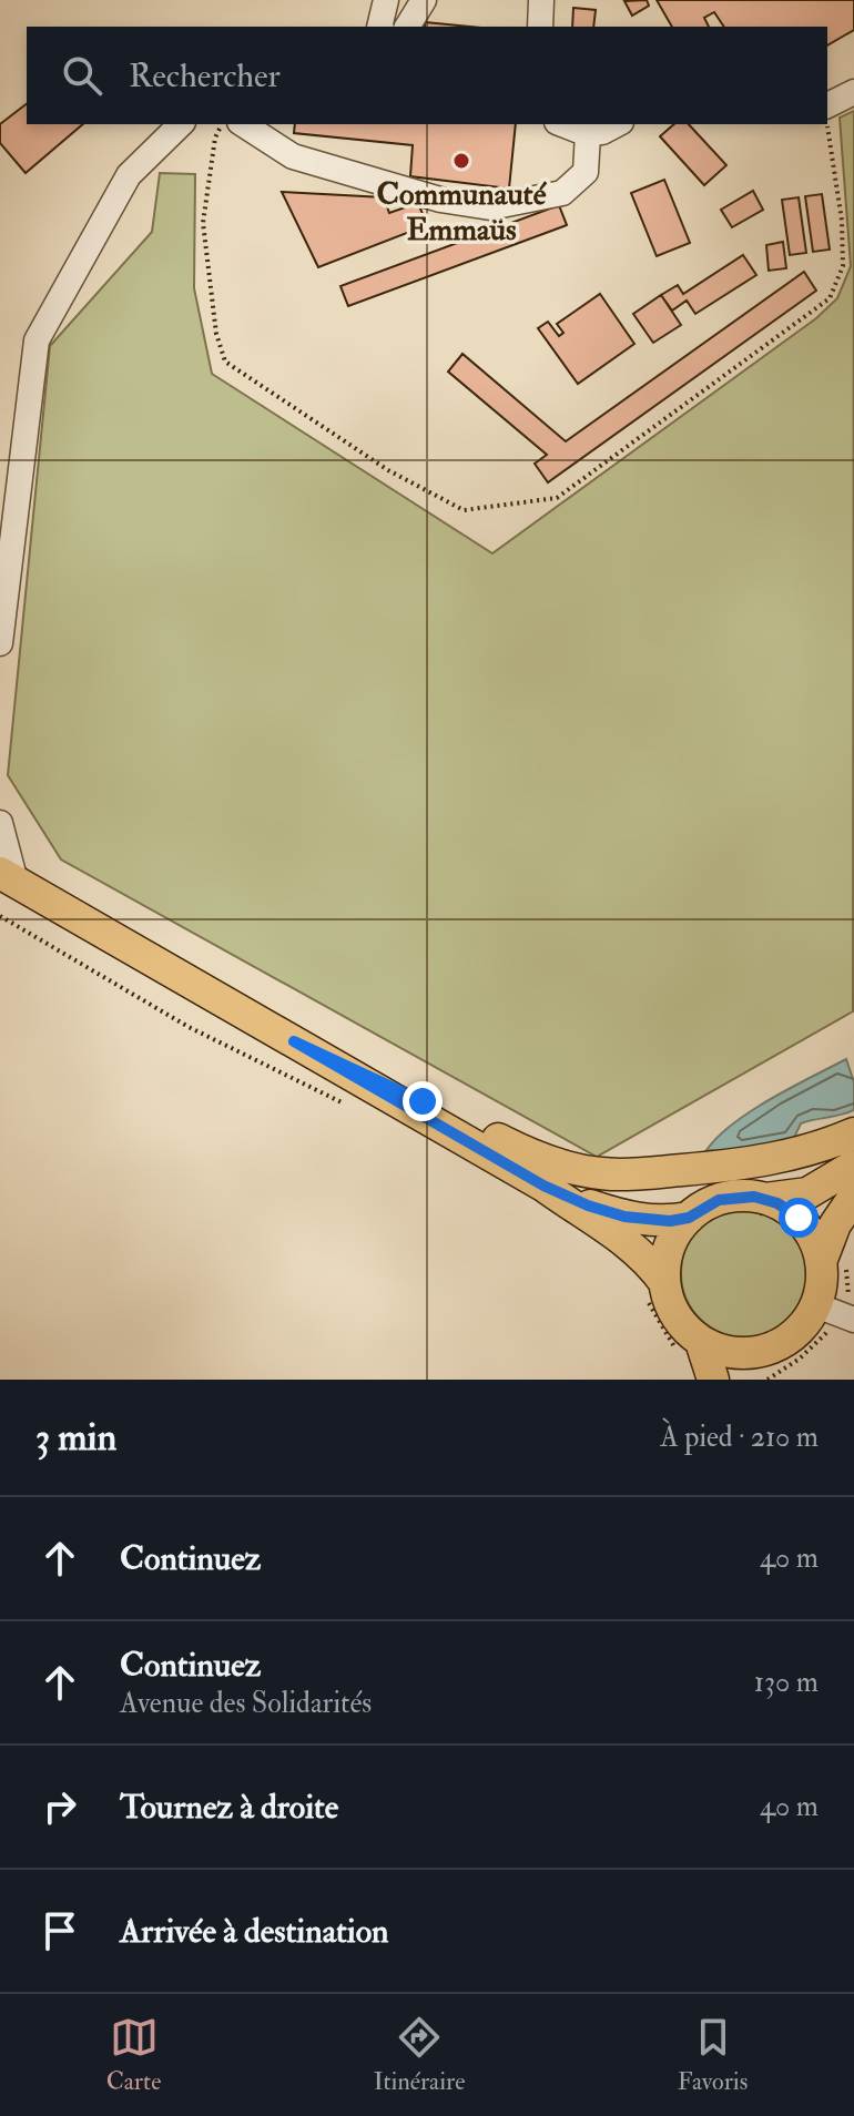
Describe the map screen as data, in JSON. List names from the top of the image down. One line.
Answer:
{"places":["Communauté Emmaüs"],"page":{"search":"Rechercher","heading":["3 min","À pied · 210 m"],"list":[["Continuez","40 m"],["Continuez","Avenue des Solidarités","130 m"],["Tournez à droite","40 m"],"Arrivée à destination"],"nav":["Carte","Itinéraire","Favoris"]}}
